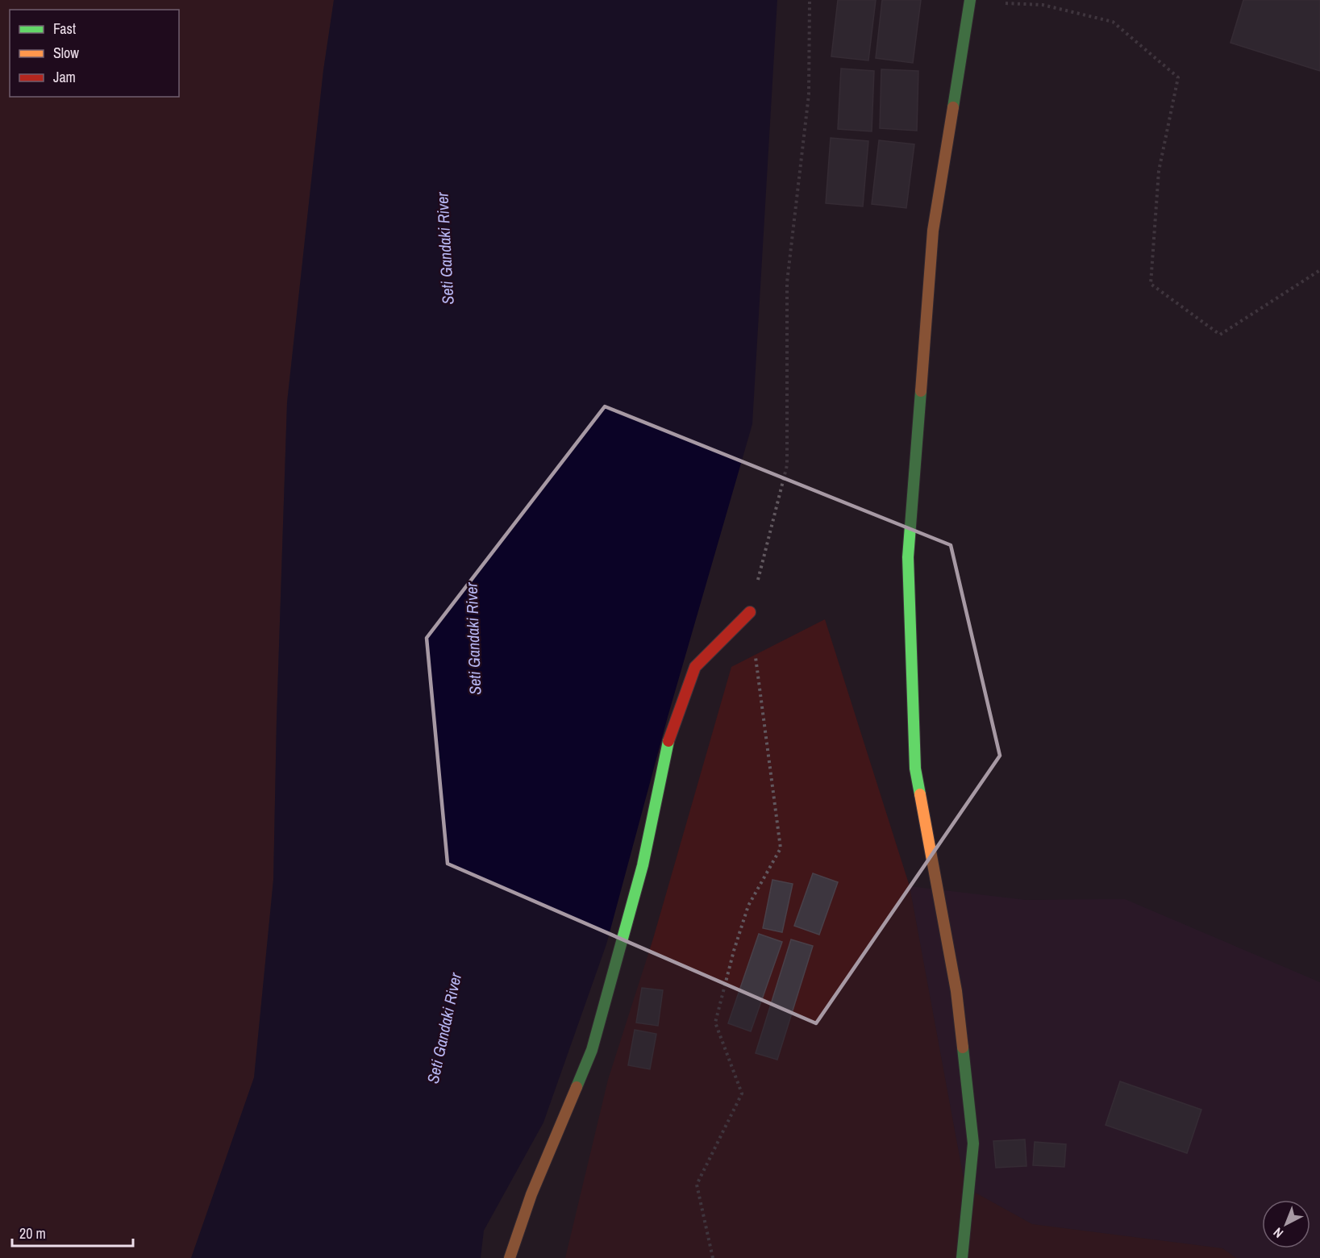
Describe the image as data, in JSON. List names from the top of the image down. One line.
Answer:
{"water":["Seti Gandaki River"],"legend":["Fast","Slow","Jam"],"scale_bar":"20 m","north":"bottom left"}
